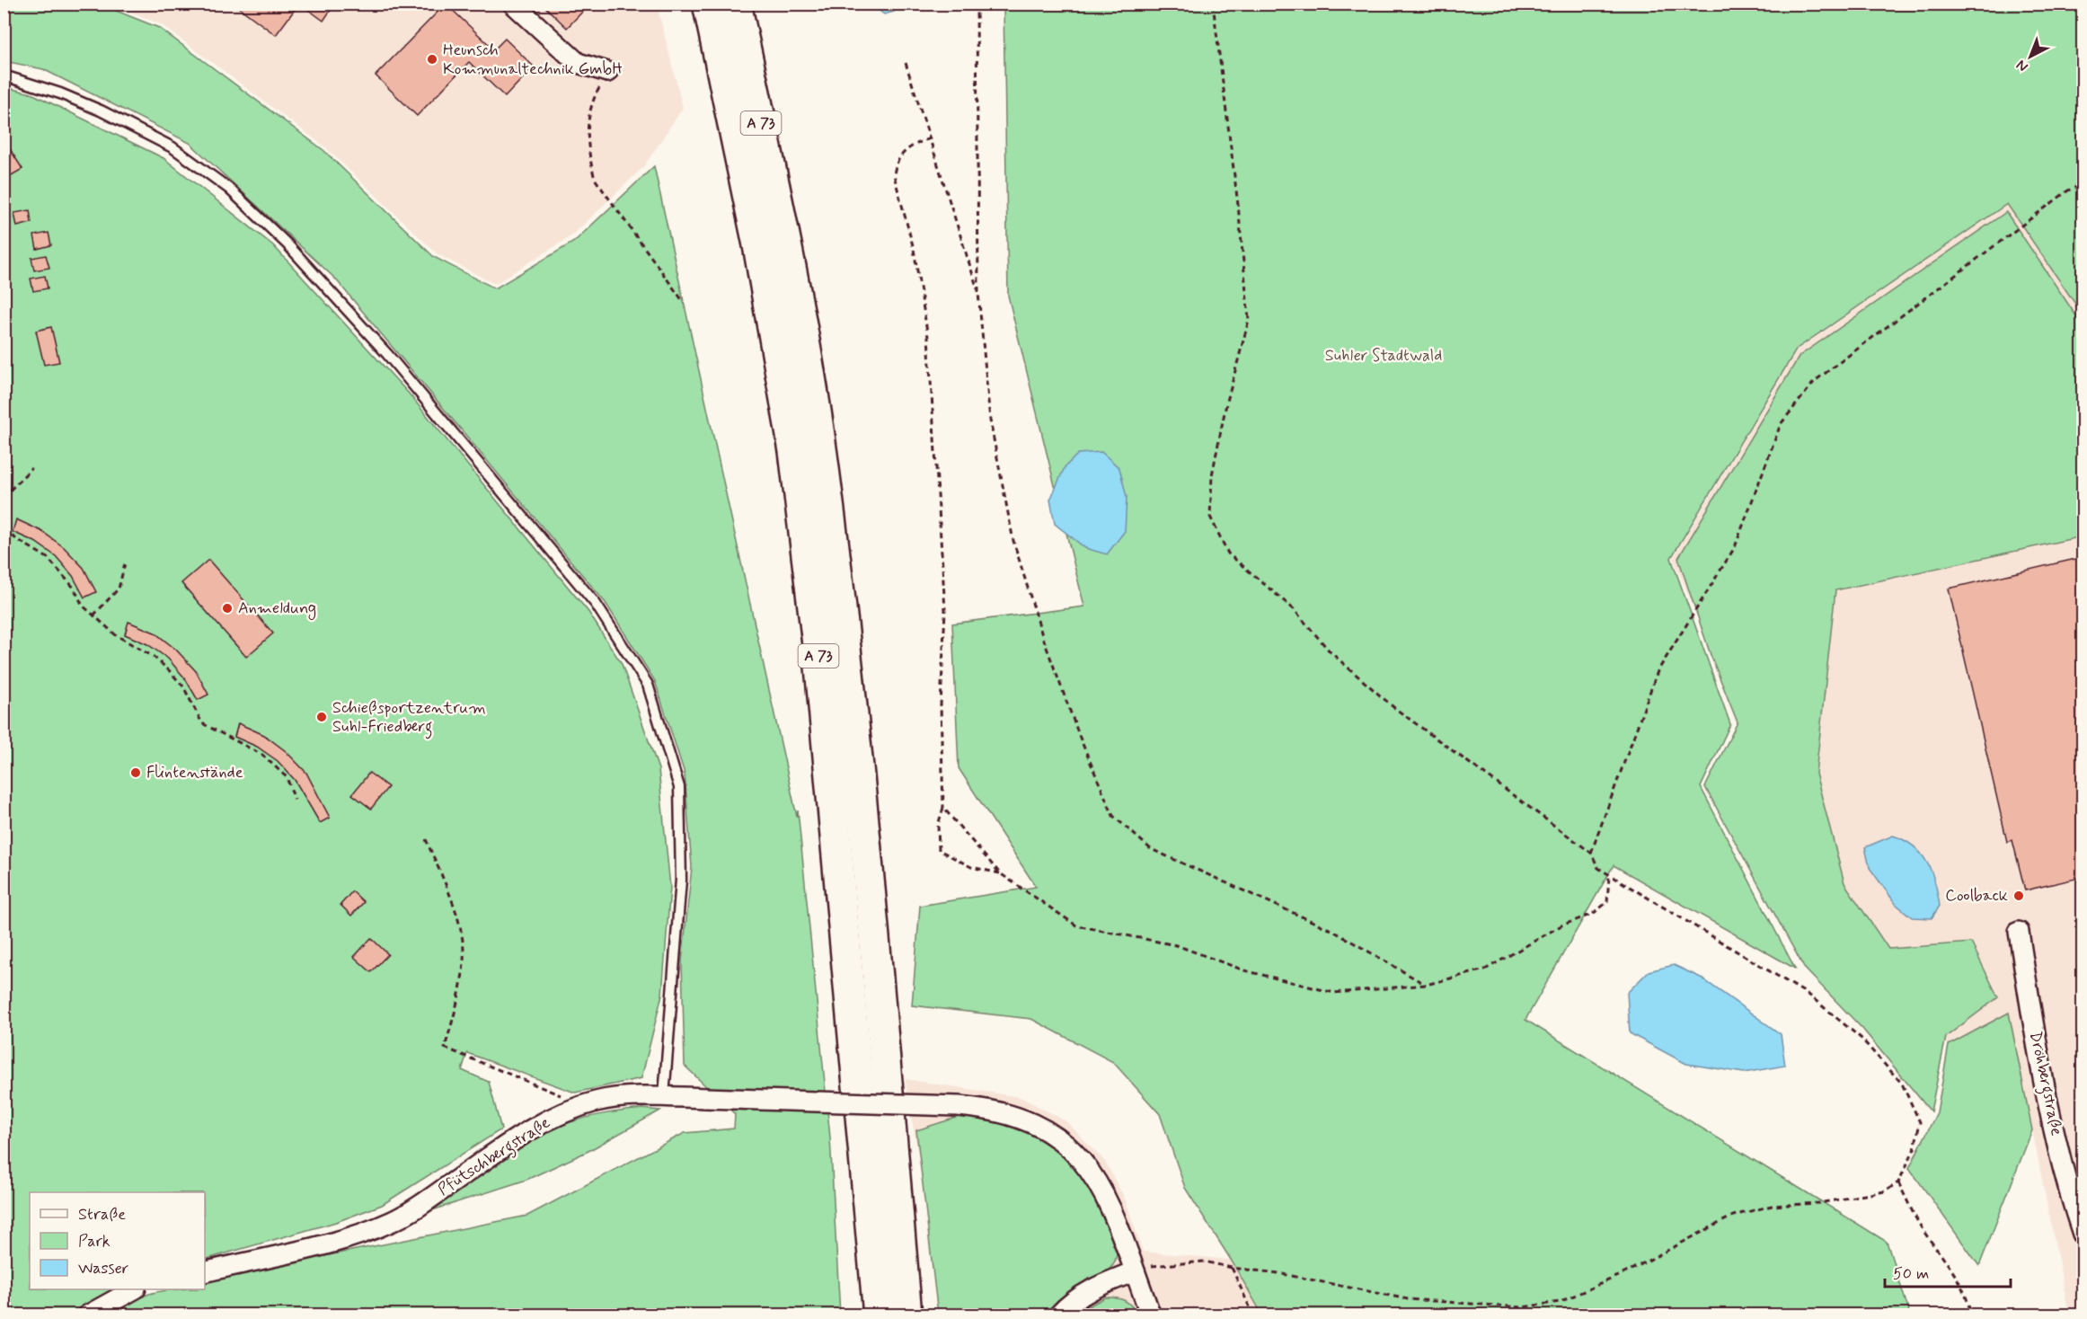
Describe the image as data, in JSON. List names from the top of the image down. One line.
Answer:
{"streets":{"highway":["A 73"],"street":["Dröhbergstraße","Pfütschbergstraße"]},"parks":["Suhler Stadtwald"],"places":["Heunsch Kommunaltechnik GmbH","Anmeldung","Schießsportzentrum Suhl-Friedberg","Flintenstände","Coolback"],"legend":["Straße","Park","Wasser"],"scale_bar":"50 m","north":"bottom left"}
